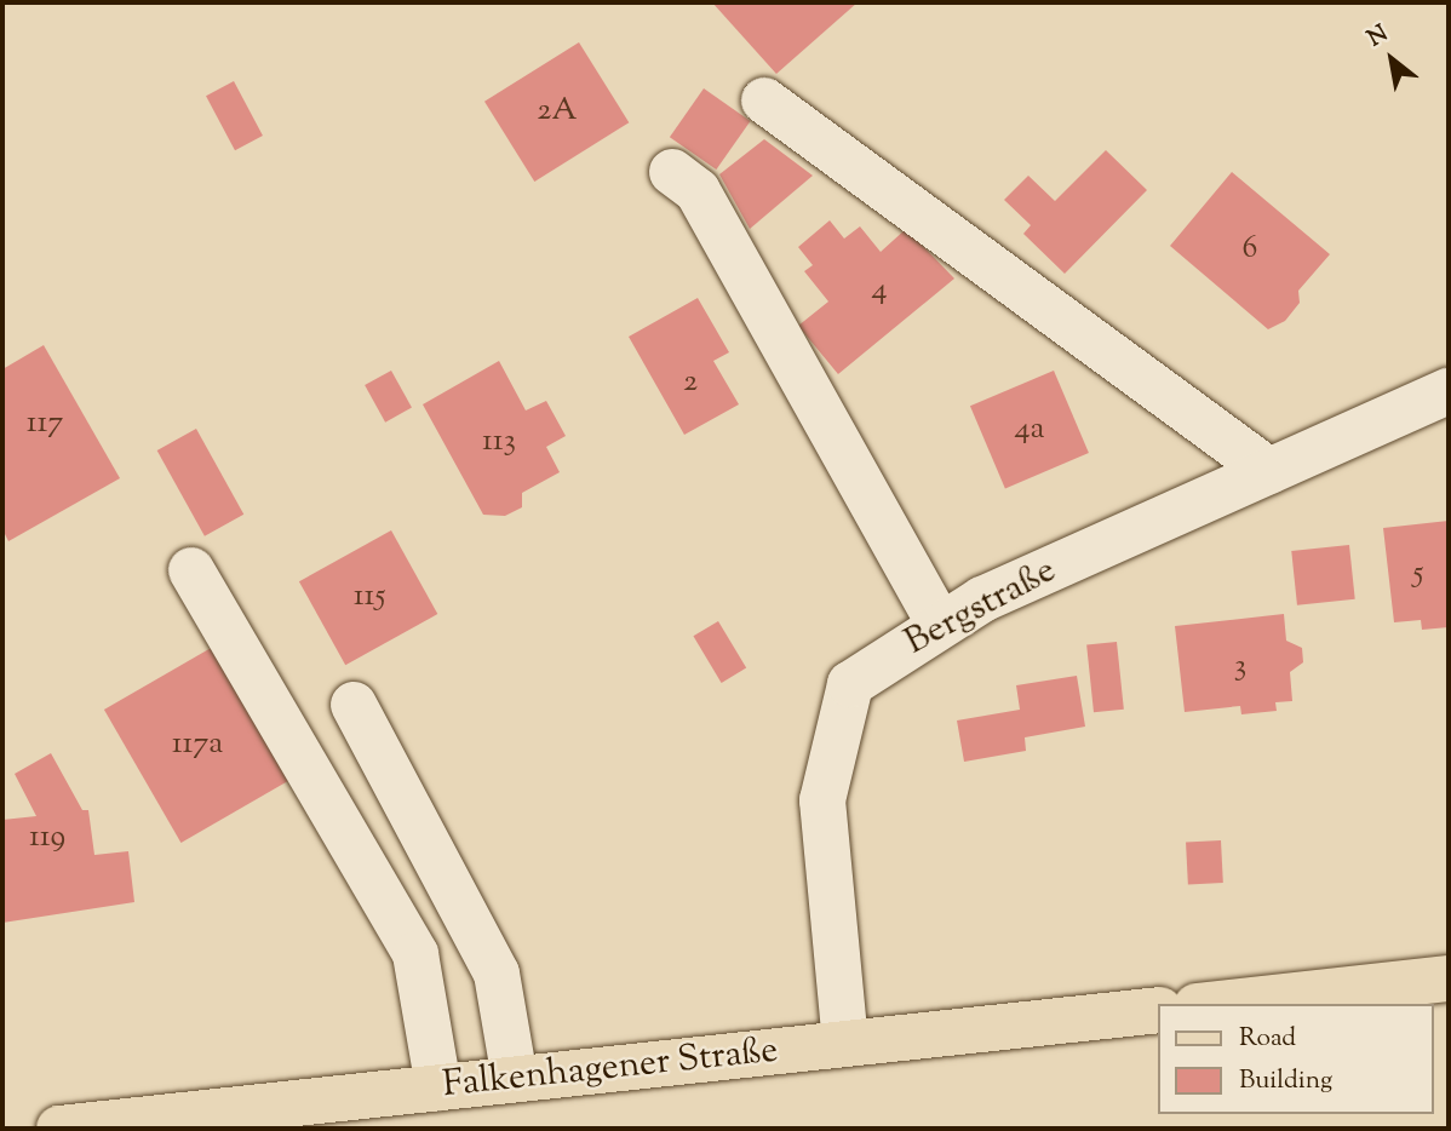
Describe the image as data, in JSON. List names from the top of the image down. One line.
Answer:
{"streets":{"main road":["Falkenhagener Straße"],"street":["Bergstraße"]},"crossings":[["Bergstraße","Falkenhagener Straße"]],"house_numbers":["2A","6","4","2","117","4a","113","5","115","3","117a","119"],"legend":["Road","Building"],"north":"top left"}
